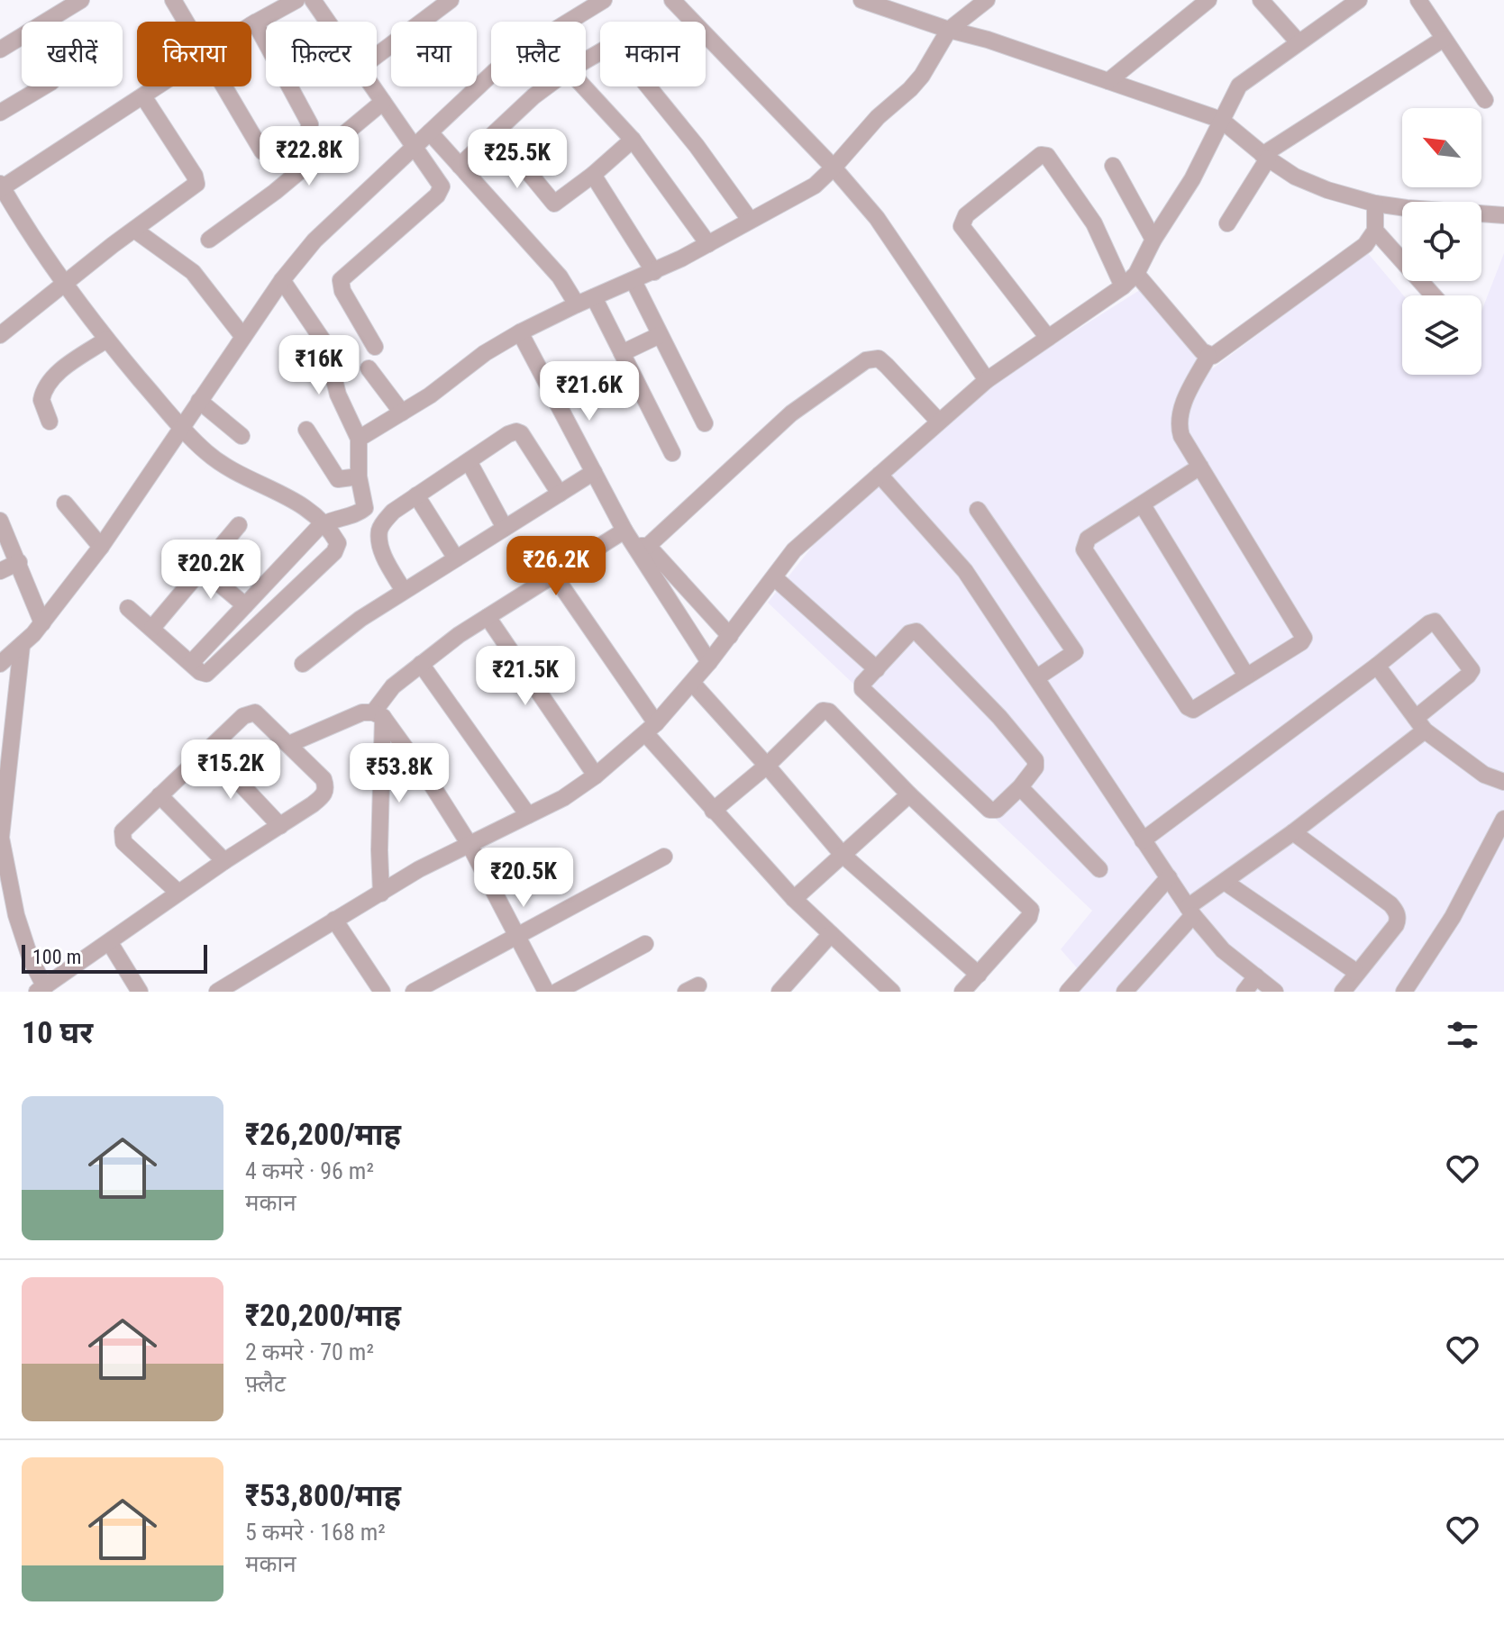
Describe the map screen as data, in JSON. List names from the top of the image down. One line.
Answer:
{"scale_bar":"100 m","north":"top left","page":{"chip":["खरीदें","किराया","फ़िल्टर","नया","फ़्लैट","मकान"],"price":["₹22.8K","₹25.5K","₹16K","₹21.6K","₹26.2K","₹20.2K","₹21.5K","₹15.2K","₹53.8K","₹20.5K"],"scale":"100 m","heading":"10 घर","list":[{"name":"₹26,200/माह","note":"4 कमरे · 96 m² · मकान"},{"name":"₹20,200/माह","note":"2 कमरे · 70 m² · फ़्लैट"},{"name":"₹53,800/माह","note":"5 कमरे · 168 m² · मकान"}]}}
